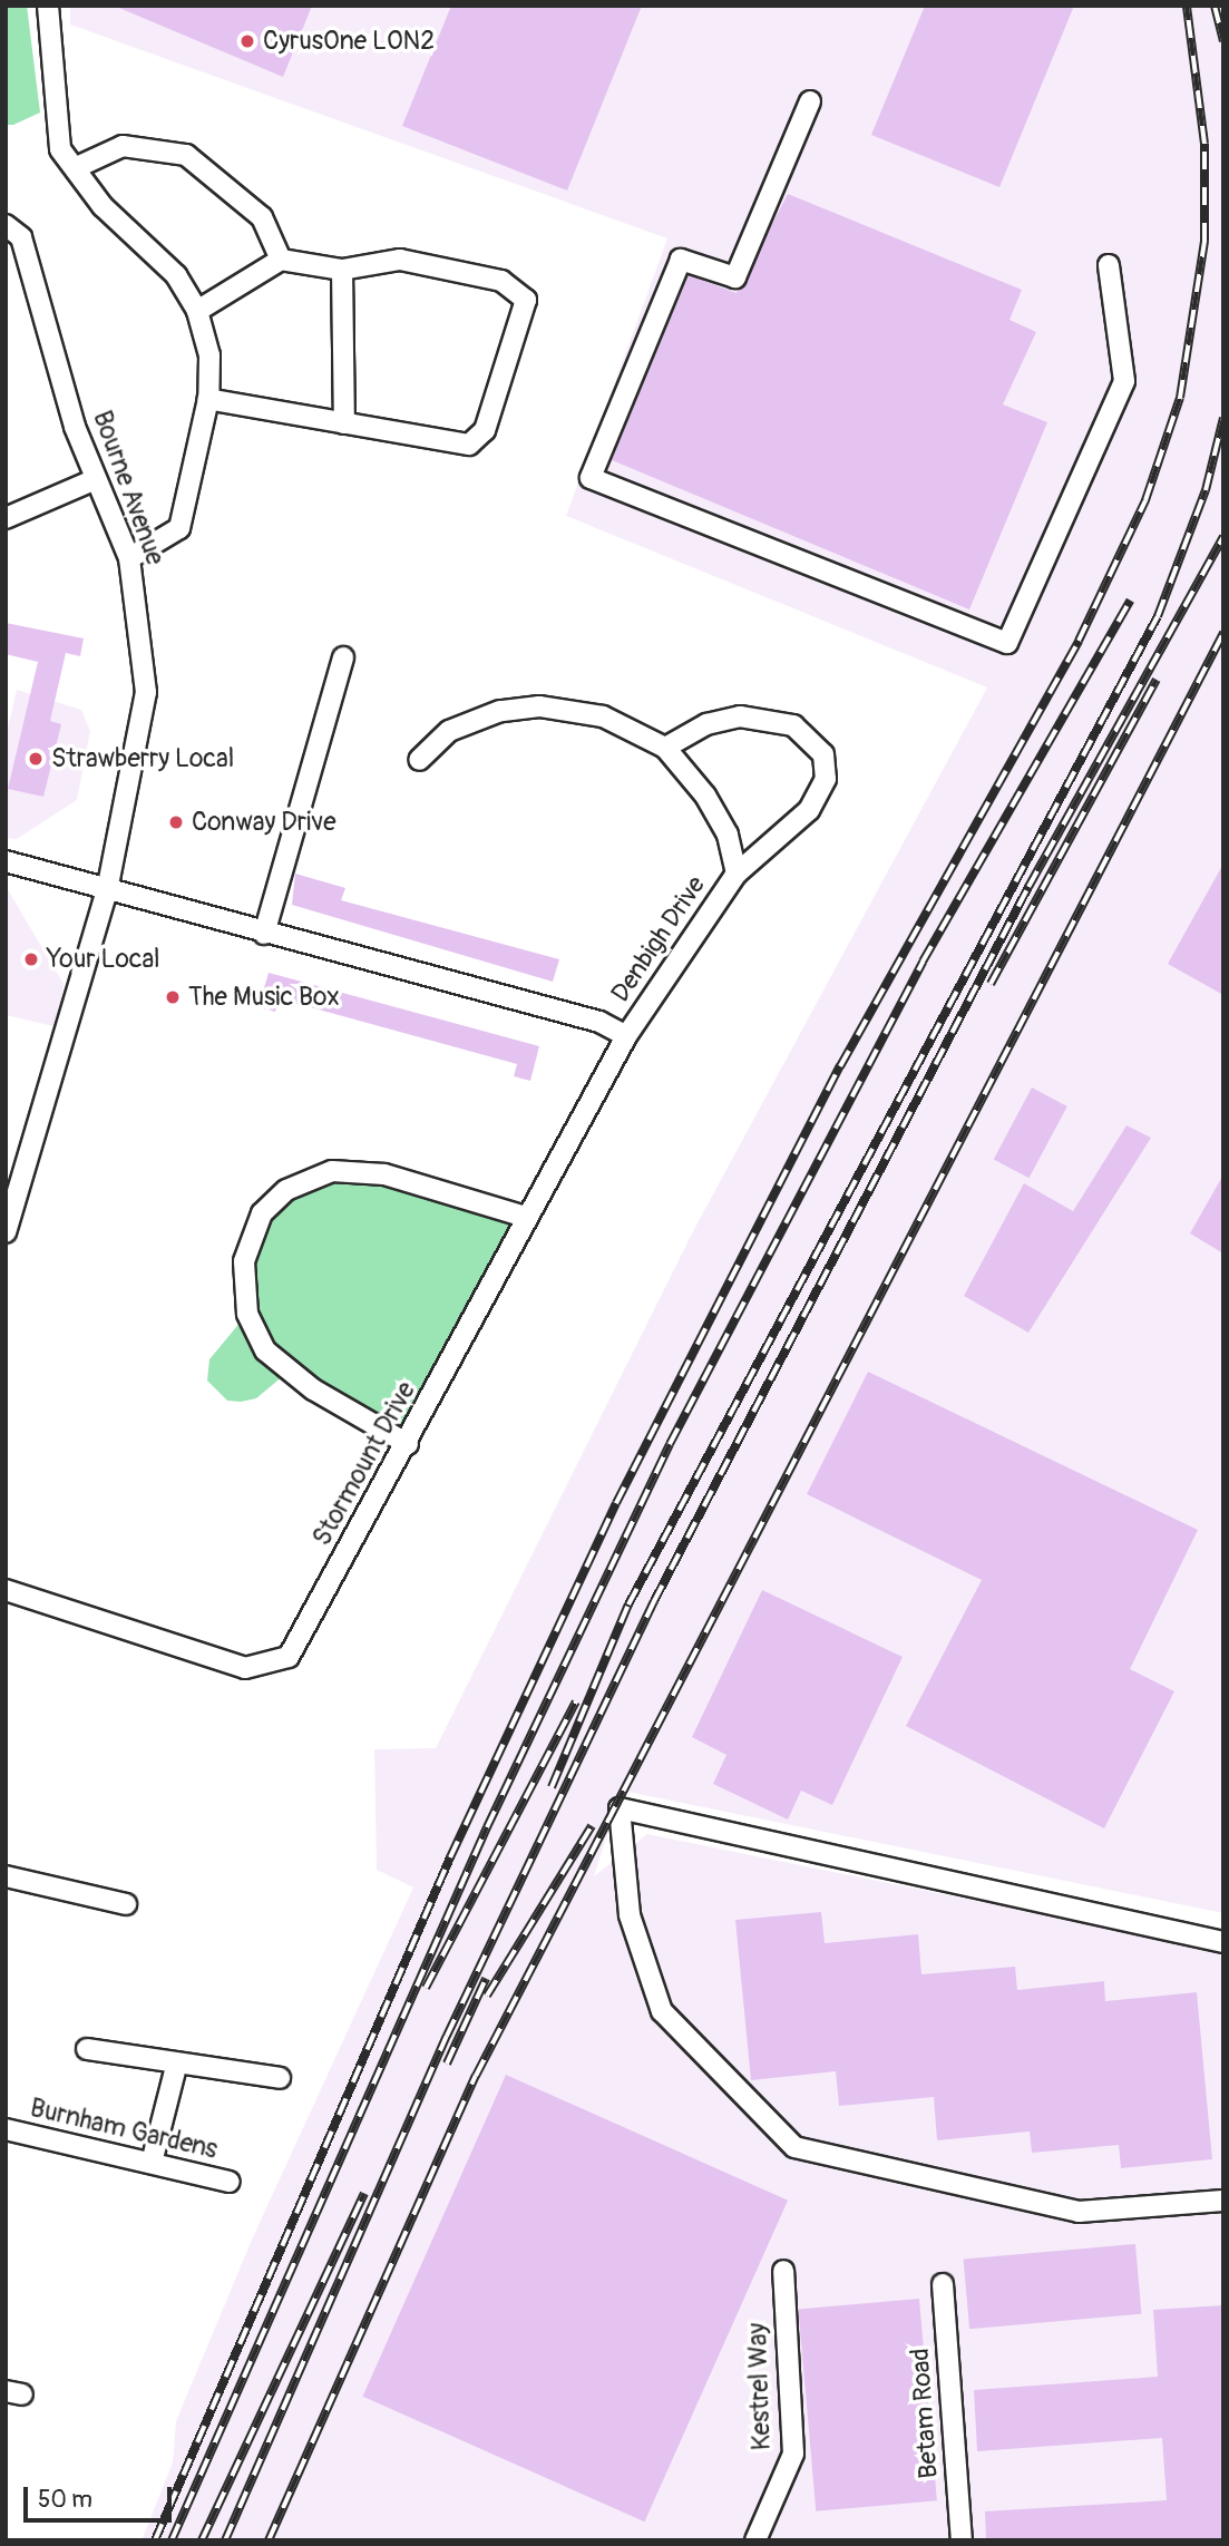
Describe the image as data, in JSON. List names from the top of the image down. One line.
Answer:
{"streets":{"street":["Bourne Avenue","Denbigh Drive","Stormount Drive","Burnham Gardens","Kestrel Way","Betam Road"]},"crossings":[["Denbigh Drive","Stormount Drive"]],"places":["CyrusOne LON2","Strawberry Local","Conway Drive","Your Local","The Music Box"],"scale_bar":"50 m"}
